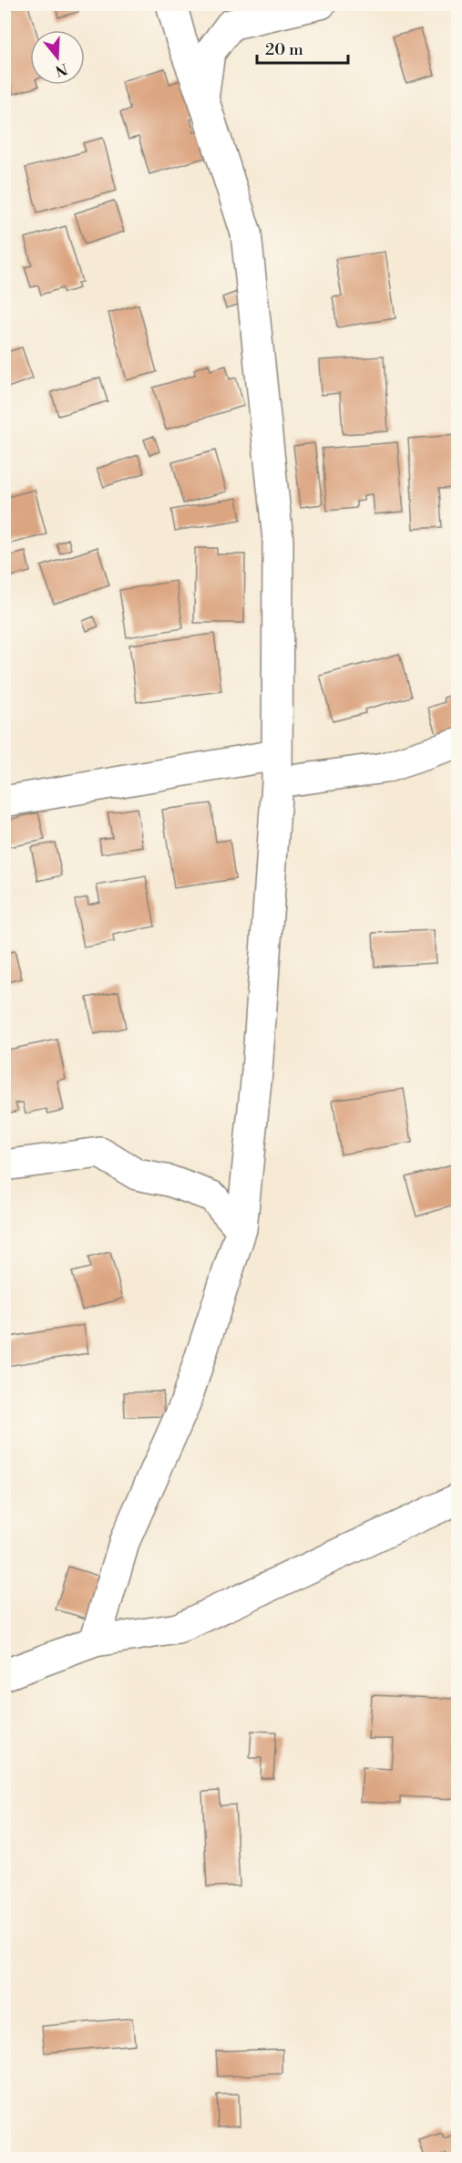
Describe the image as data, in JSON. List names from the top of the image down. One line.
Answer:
{"scale_bar":"20 m","north":"bottom"}
